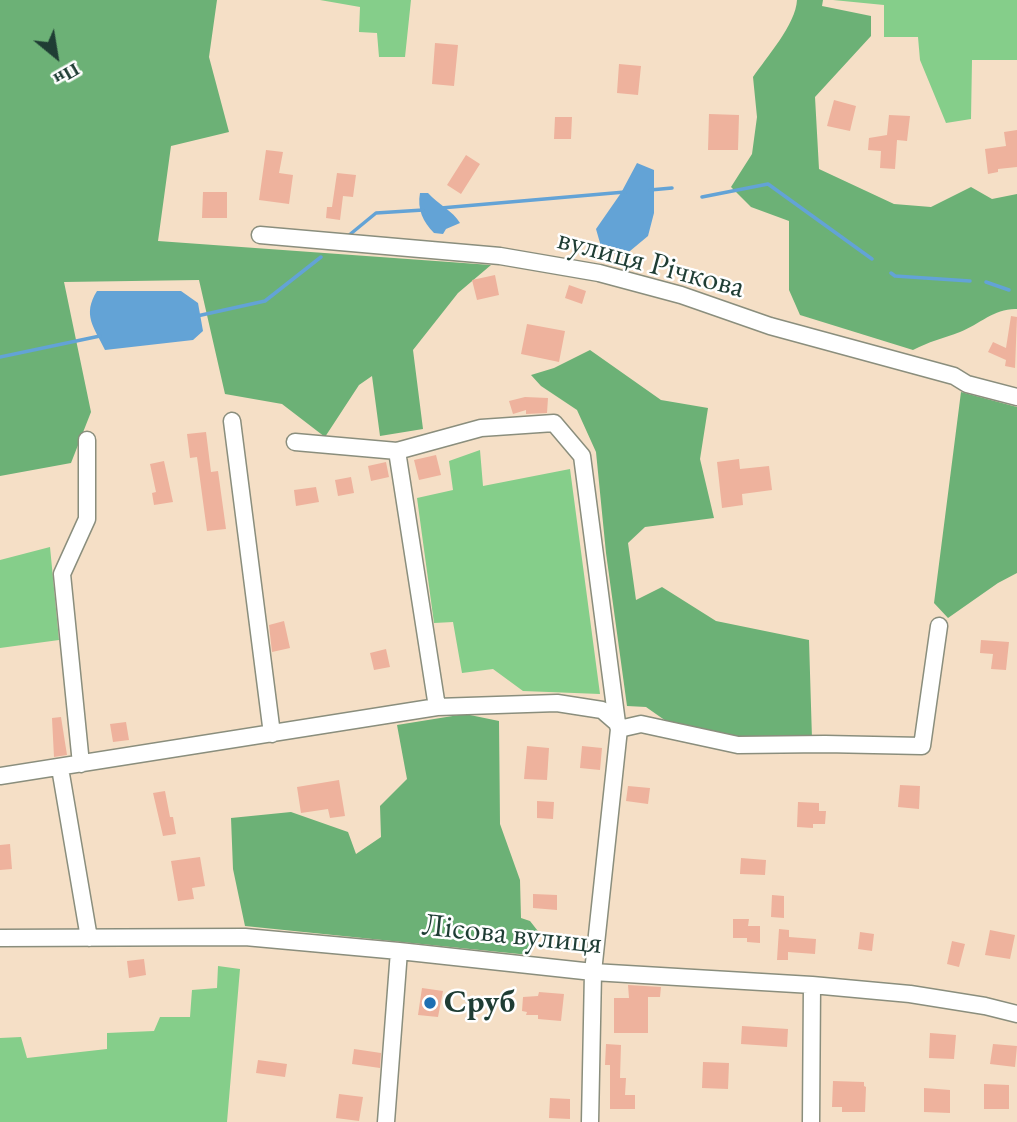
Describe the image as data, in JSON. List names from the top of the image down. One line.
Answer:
{"streets":{"street":["вулиця Річкова","Лісова вулиця"]},"places":["Сруб"],"north":"bottom right"}
